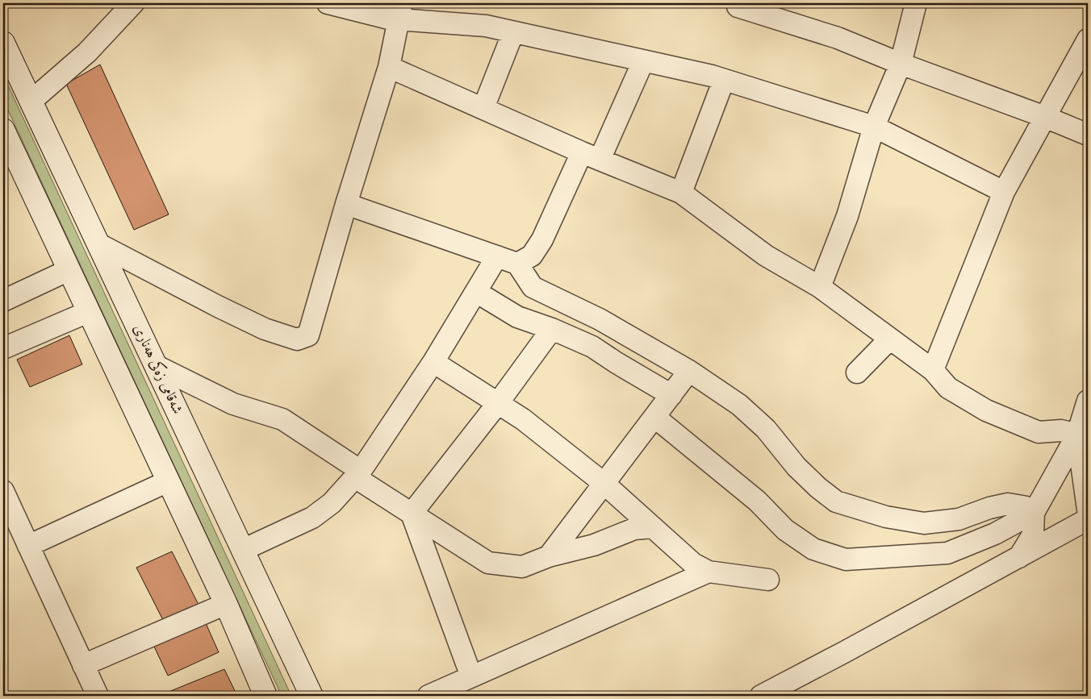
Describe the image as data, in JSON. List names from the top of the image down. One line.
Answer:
{"streets":{"main road":["شەقامی زەکی هەناری"]}}
